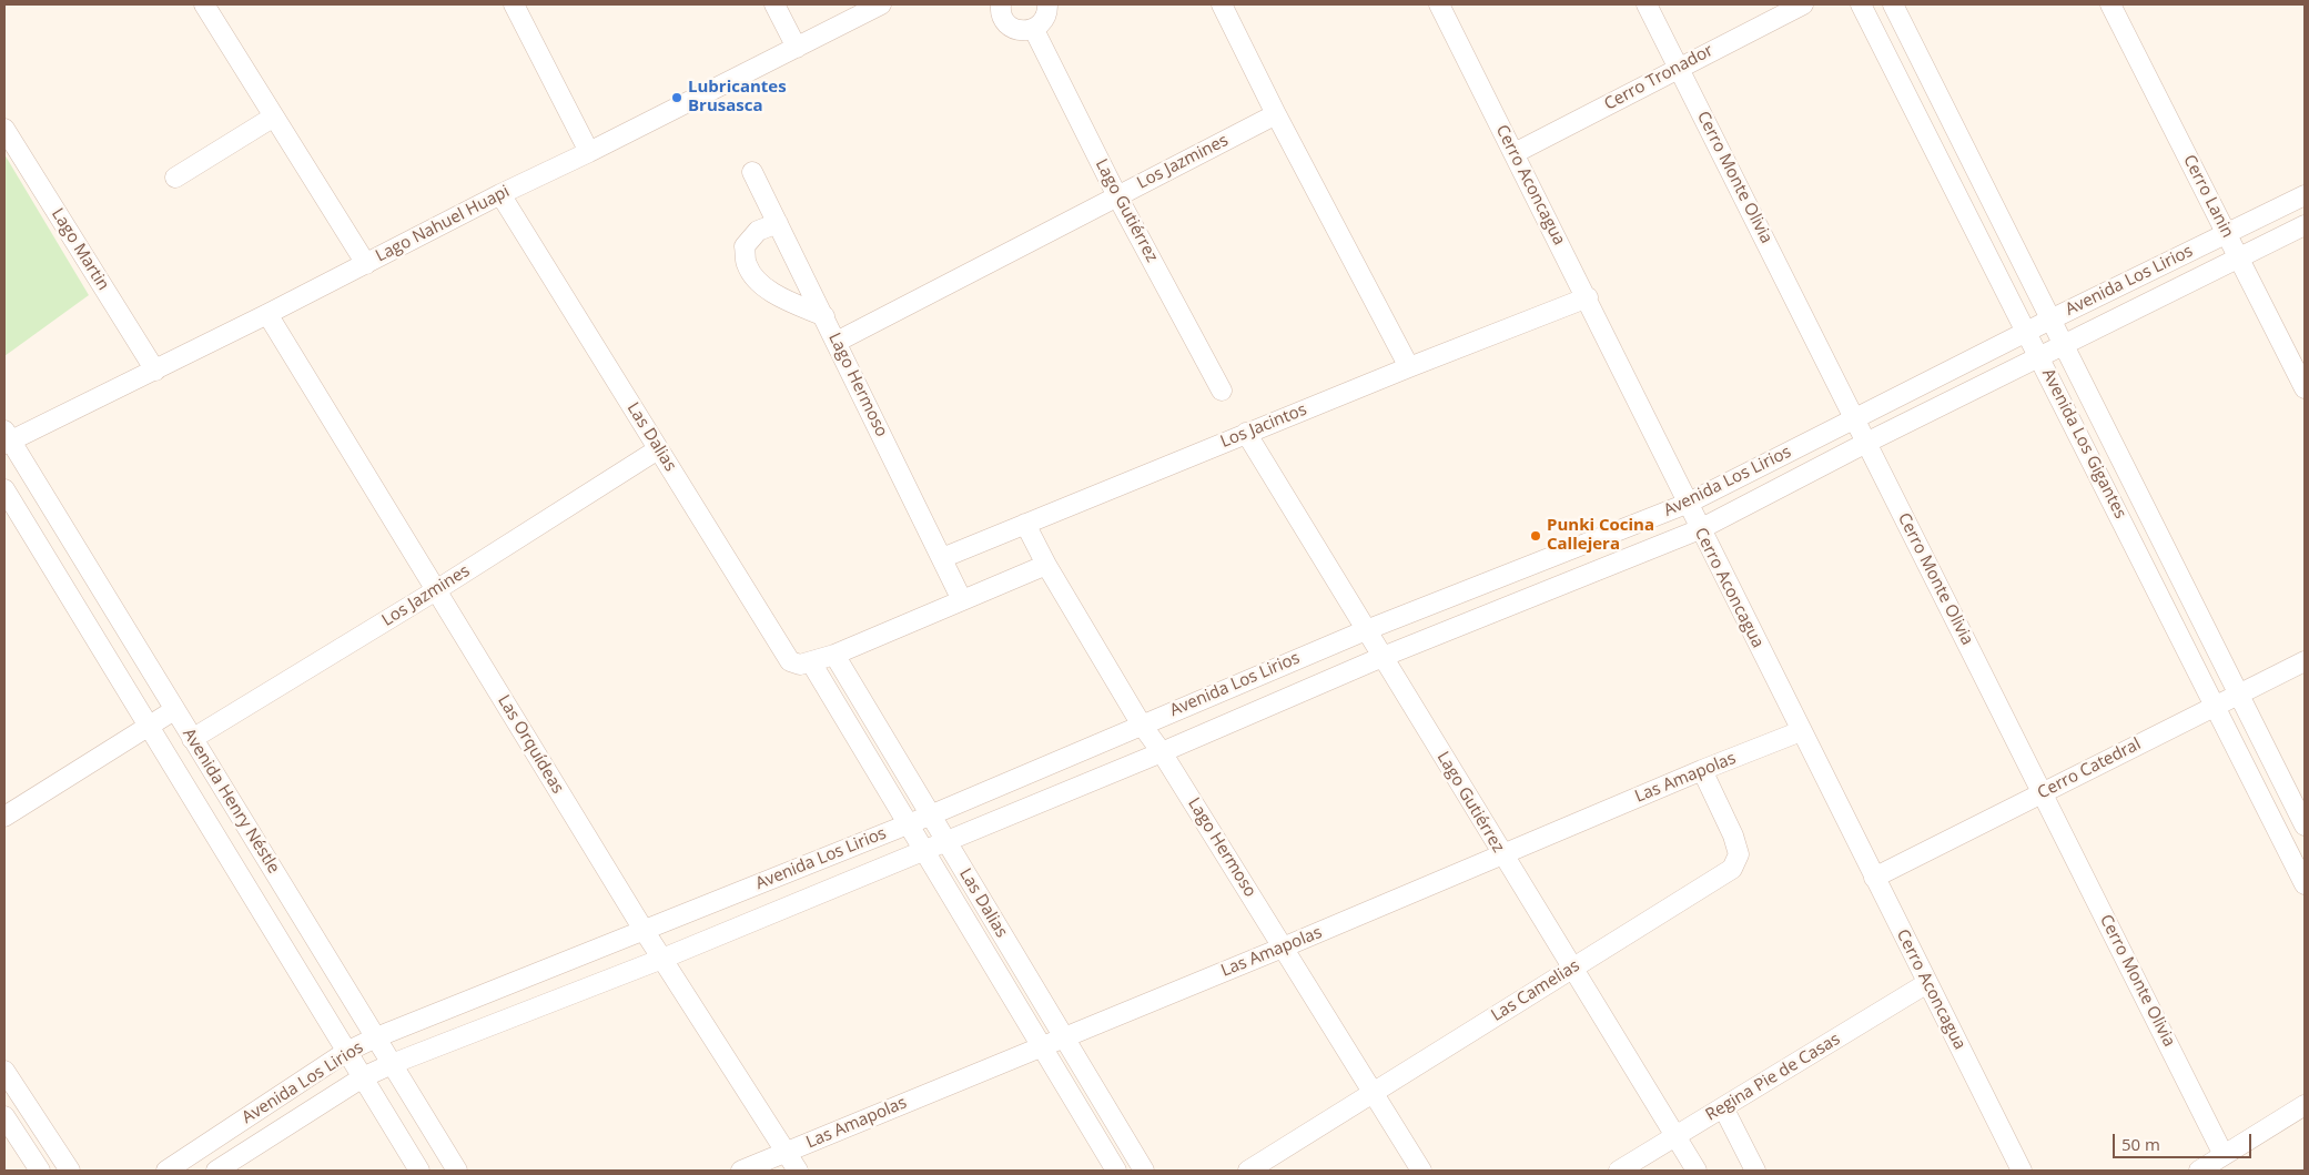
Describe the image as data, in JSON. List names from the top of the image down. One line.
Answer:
{"streets":{"street":["Cerro Tronador","Los Jazmines","Cerro Monte Olivia","Cerro Aconcagua","Cerro Lanin","Lago Gutiérrez","Lago Nahuel Huapi","Lago Martin","Avenida Los Lirios","Lago Hermoso","Los Jacintos","Las Dalias","Avenida Los Gigantes","Las Orquídeas","Cerro Catedral","Las Amapolas","Avenida Henry Néstle","Las Camelias","Regina Pie de Casas"]},"crossings":[["Cerro Tronador","Cerro Monte Olivia"],["Cerro Tronador","Cerro Aconcagua"],["Los Jazmines","Lago Gutiérrez"],["Los Jazmines","Lago Hermoso"],["Los Jazmines","Las Dalias"],["Los Jazmines","Las Orquídeas"],["Los Jazmines","Avenida Henry Néstle"],["Cerro Monte Olivia","Avenida Los Lirios"],["Cerro Monte Olivia","Cerro Catedral"],["Cerro Aconcagua","Avenida Los Lirios"],["Cerro Aconcagua","Los Jacintos"],["Cerro Aconcagua","Cerro Catedral"],["Cerro Aconcagua","Las Amapolas"],["Cerro Aconcagua","Regina Pie de Casas"],["Cerro Lanin","Avenida Los Lirios"],["Lago Gutiérrez","Avenida Los Lirios"],["Lago Gutiérrez","Los Jacintos"],["Lago Gutiérrez","Las Amapolas"],["Lago Gutiérrez","Las Camelias"],["Lago Gutiérrez","Regina Pie de Casas"],["Lago Nahuel Huapi","Lago Martin"],["Lago Nahuel Huapi","Las Dalias"],["Lago Nahuel Huapi","Las Orquídeas"],["Lago Nahuel Huapi","Avenida Henry Néstle"],["Avenida Los Lirios","Lago Hermoso"],["Avenida Los Lirios","Las Dalias"],["Avenida Los Lirios","Avenida Los Gigantes"],["Avenida Los Lirios","Las Orquídeas"],["Avenida Los Lirios","Avenida Henry Néstle"],["Lago Hermoso","Los Jacintos"],["Lago Hermoso","Las Amapolas"],["Lago Hermoso","Las Camelias"],["Las Dalias","Las Amapolas"],["Avenida Los Gigantes","Cerro Catedral"],["Las Orquídeas","Las Amapolas"],["Las Amapolas","Las Camelias"]],"places":["Lubricantes Brusasca","Punki Cocina Callejera"],"scale_bar":"50 m"}
